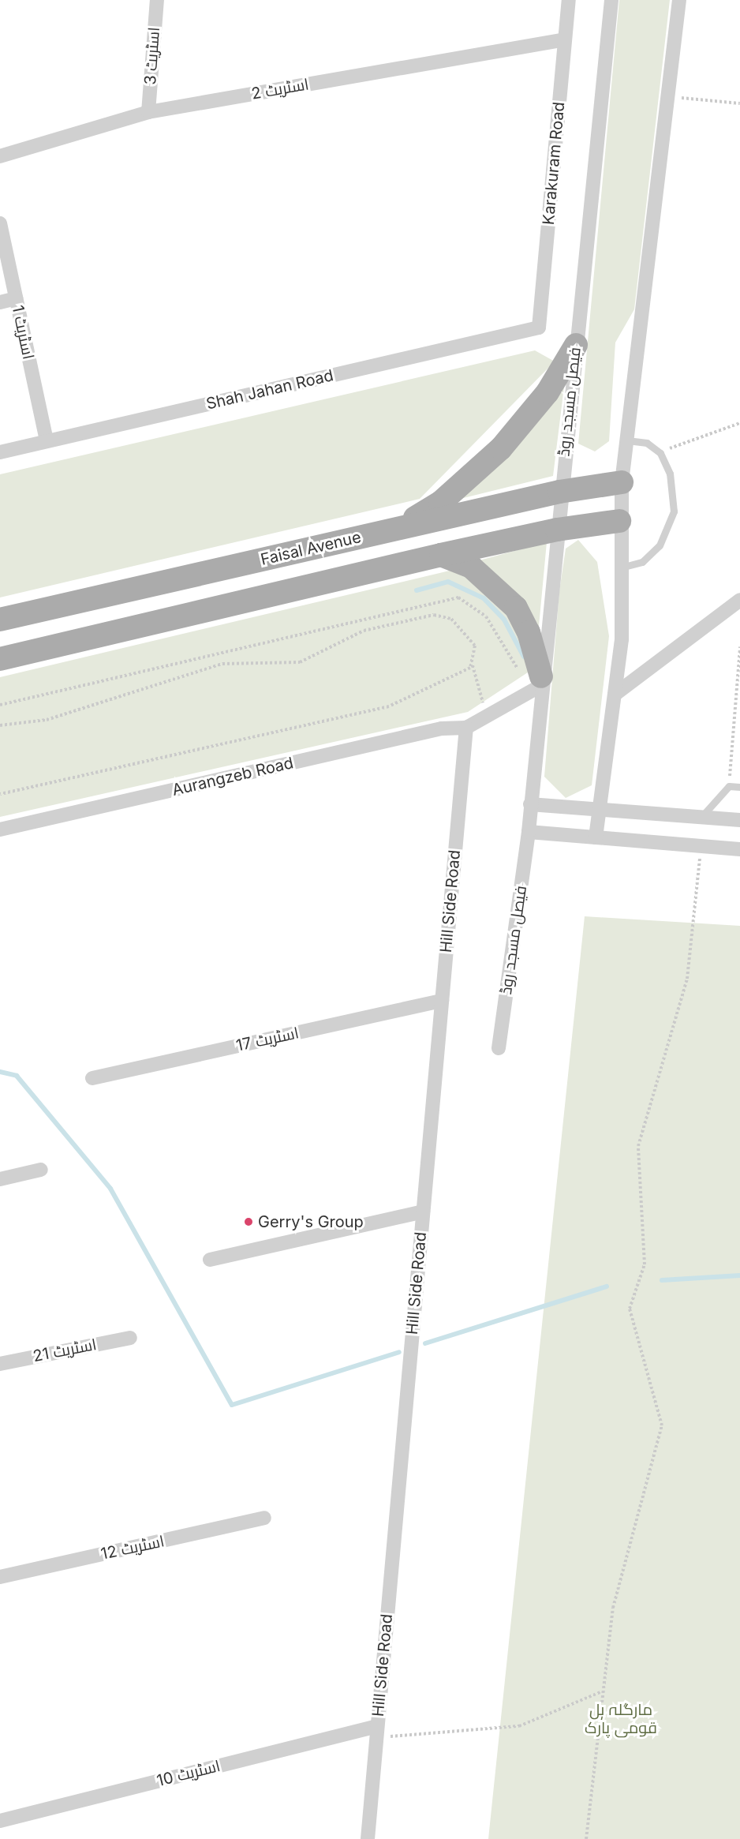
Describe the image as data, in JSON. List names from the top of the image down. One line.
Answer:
{"streets":{"main road":["Faisal Avenue"],"street":["اسٹریٹ 3","اسٹریٹ 2","Karakuram Road","اسٹریٹ 1","Shah Jahan Road","فیصل مسجد روڈ","Aurangzeb Road","Hill Side Road","اسٹریٹ 17","اسٹریٹ 21","اسٹریٹ 12","اسٹریٹ 10"]},"crossings":[["اسٹریٹ 3","اسٹریٹ 2"],["اسٹریٹ 2","Karakuram Road"],["Karakuram Road","Shah Jahan Road"],["اسٹریٹ 1","Shah Jahan Road"],["فیصل مسجد روڈ","Faisal Avenue"],["Aurangzeb Road","Hill Side Road"],["Hill Side Road","اسٹریٹ 17"],["Hill Side Road","اسٹریٹ 10"]],"parks":["مارگلہ ہل قومی پارک"],"places":["Gerry's Group"]}
